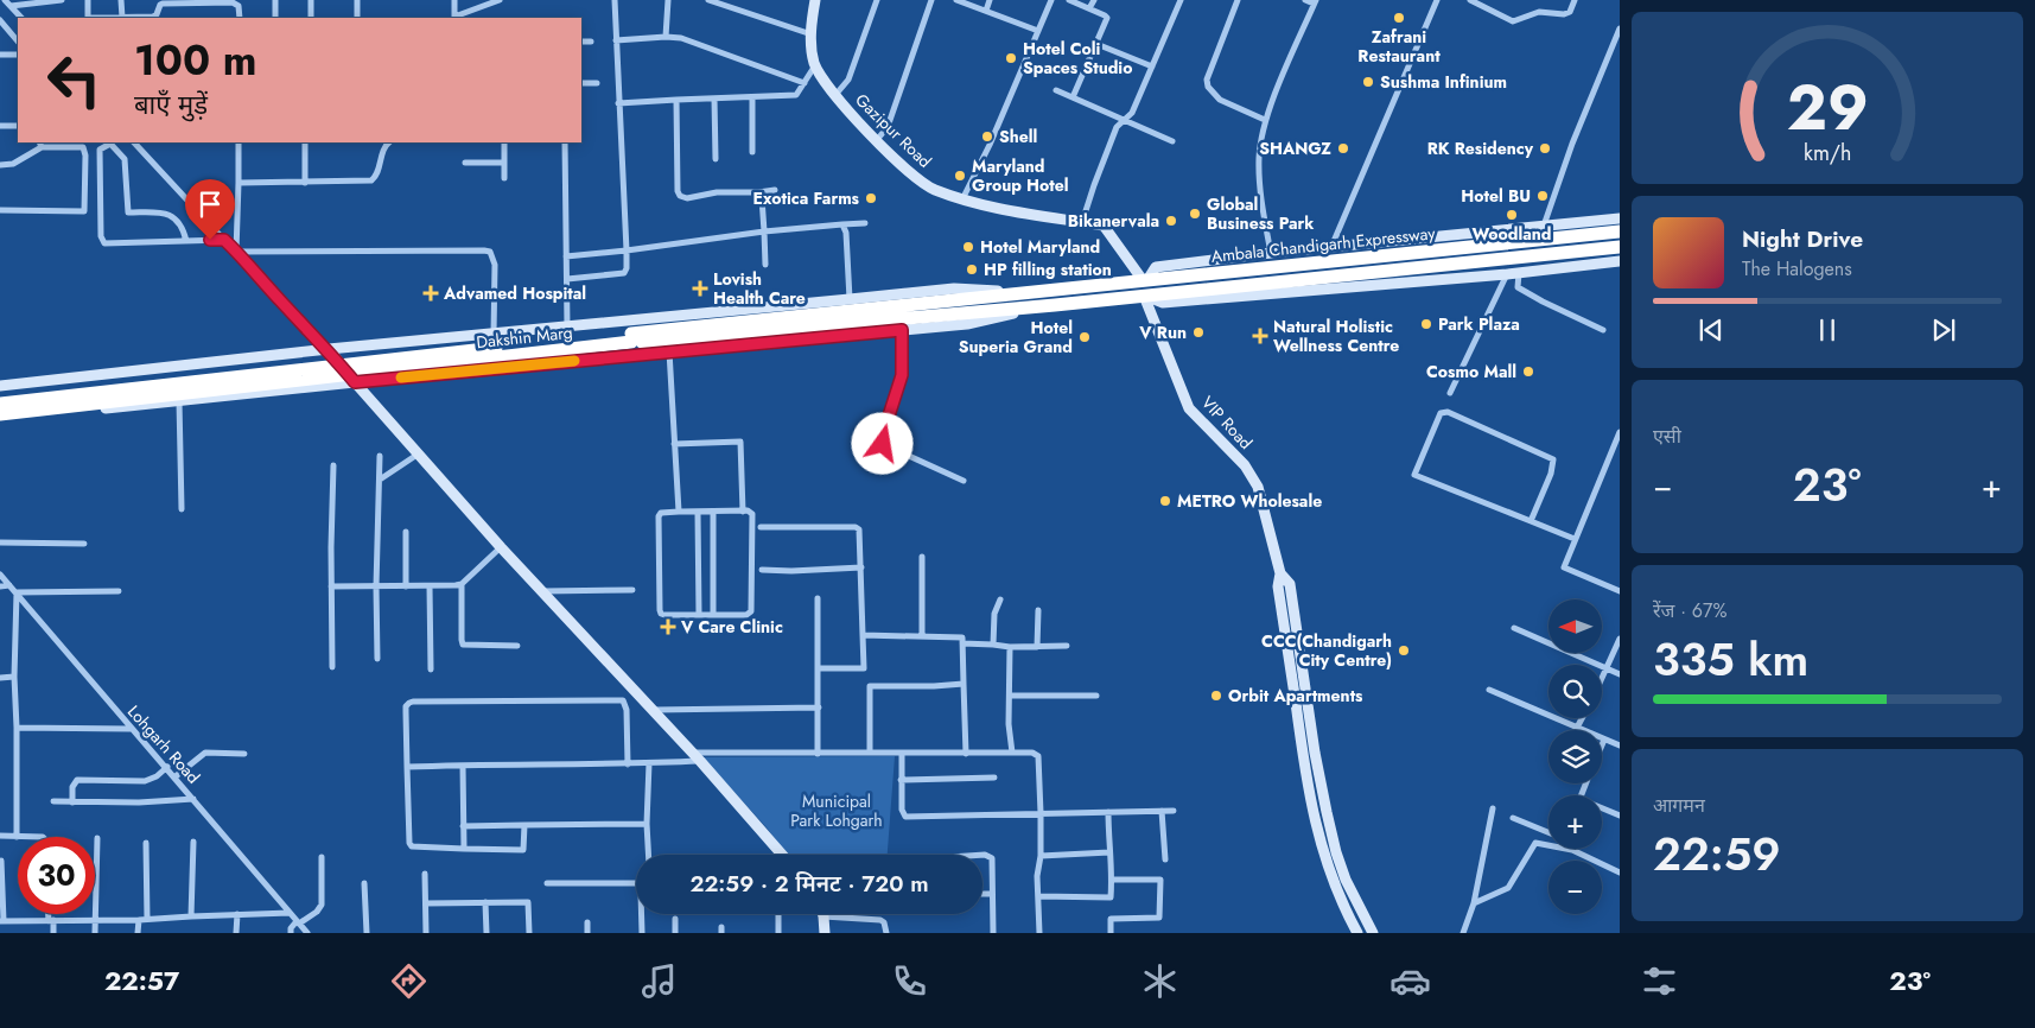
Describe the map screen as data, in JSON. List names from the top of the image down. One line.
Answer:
{"streets":{"highway":["Ambala Chandigarh Expressway","Dakshin Marg"],"street":["Gazipur Road","VIP Road","Lohgarh Road"]},"crossings":[["Gazipur Road","Ambala Chandigarh Expressway"],["Ambala Chandigarh Expressway","Dakshin Marg"],["Ambala Chandigarh Expressway","VIP Road"]],"parks":["Municipal Park Lohgarh"],"places":{"other":["Zafrani Restaurant","Hotel Coli Spaces Studio","Sushma Infinium","Shell","SHANGZ","RK Residency","Maryland Group Hotel","Hotel BU","Exotica Farms","Global Business Park","Woodland","Bikanervala","Hotel Maryland","HP filling station","Park Plaza","V Run","Hotel Superia Grand","Cosmo Mall","METRO Wholesale","CCC(Chandigarh City Centre)","Orbit Apartments"],"health":["Lovish Health Care","Advamed Hospital","Natural Holistic Wellness Centre","V Care Clinic"]},"north":"left","page":{"turn":["100 m","बाएँ मुड़ें"],"song":["Night Drive","The Halogens"],"tile":["एसी",["रेंज · 67%","335 km"],["आगमन","22:59"]],"heat":["−","23°","+"],"map_buttons":["+","−"],"limit":"30","trip":"22:59 · 2 मिनट · 720 m","tabs":["22:57","23°"],"gauge":["29","km/h"]}}
